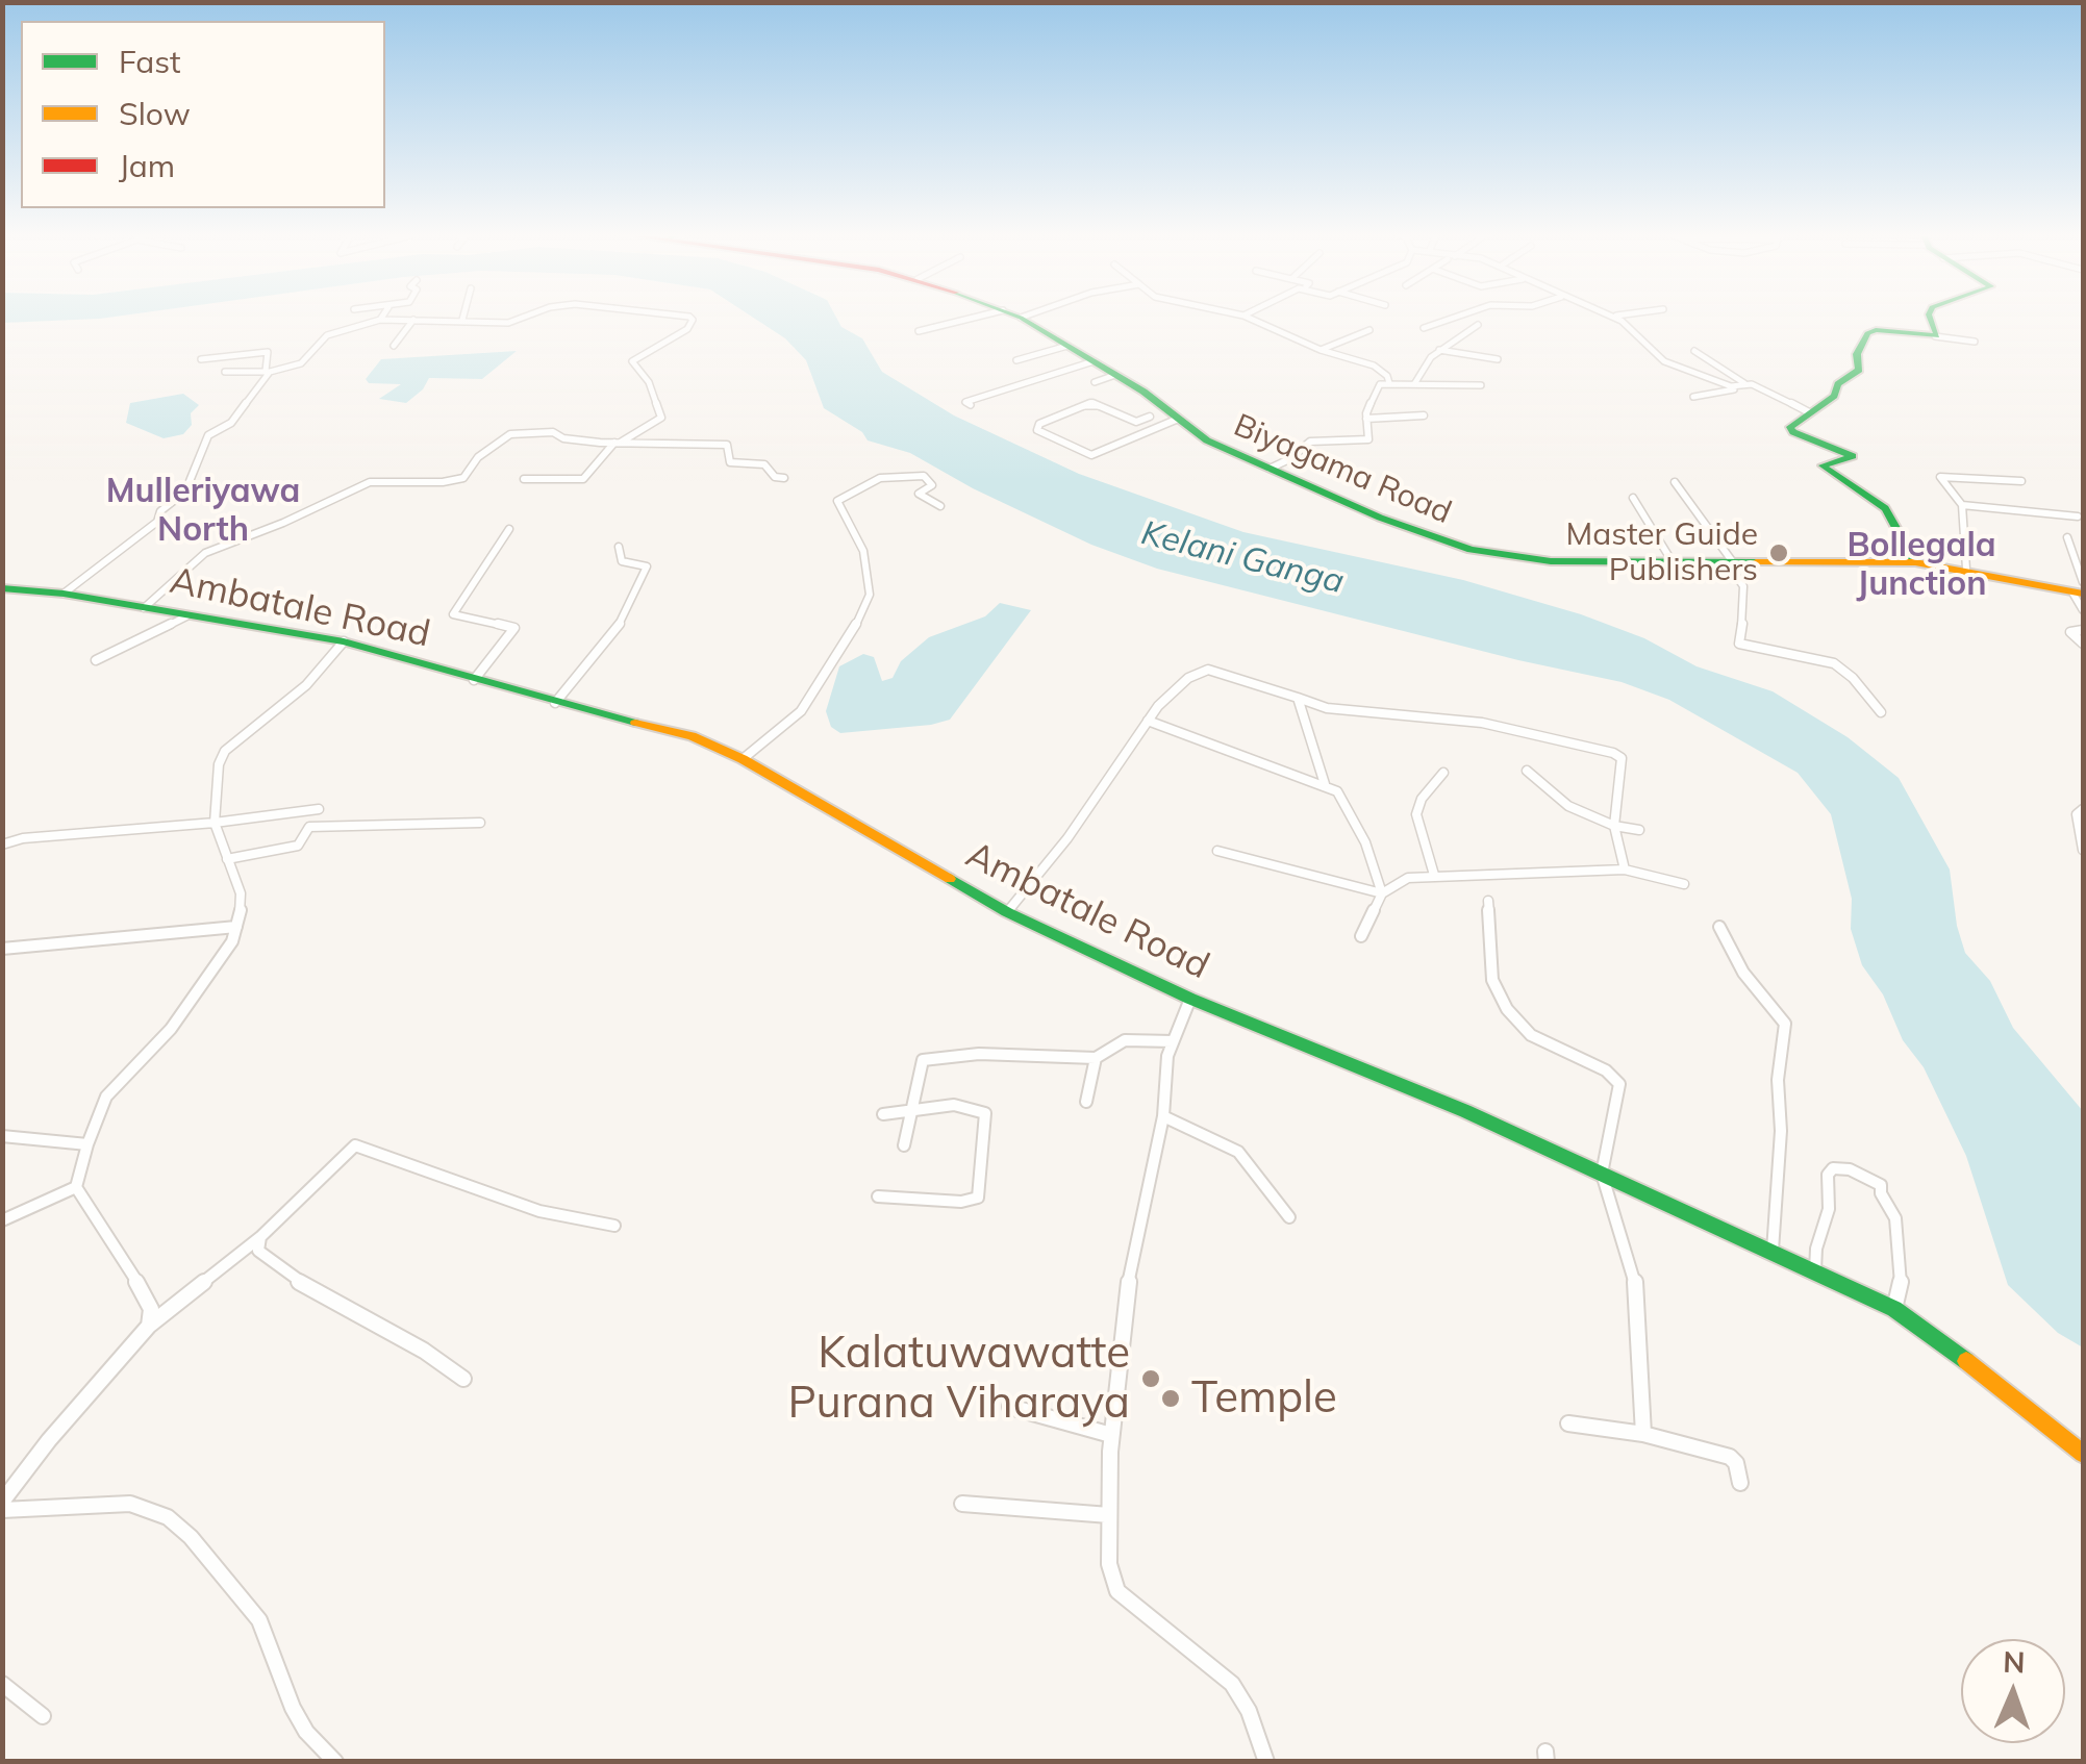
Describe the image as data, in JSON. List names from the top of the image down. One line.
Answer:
{"streets":{"main road":["Biyagama Road","Ambatale Road"]},"districts":["Mulleriyawa North","Bollegala Junction"],"water":["Kelani Ganga"],"places":["Master Guide Publishers","Kalatuwawatte Purana Viharaya","Temple"],"legend":["Fast","Slow","Jam"],"north":"top"}
